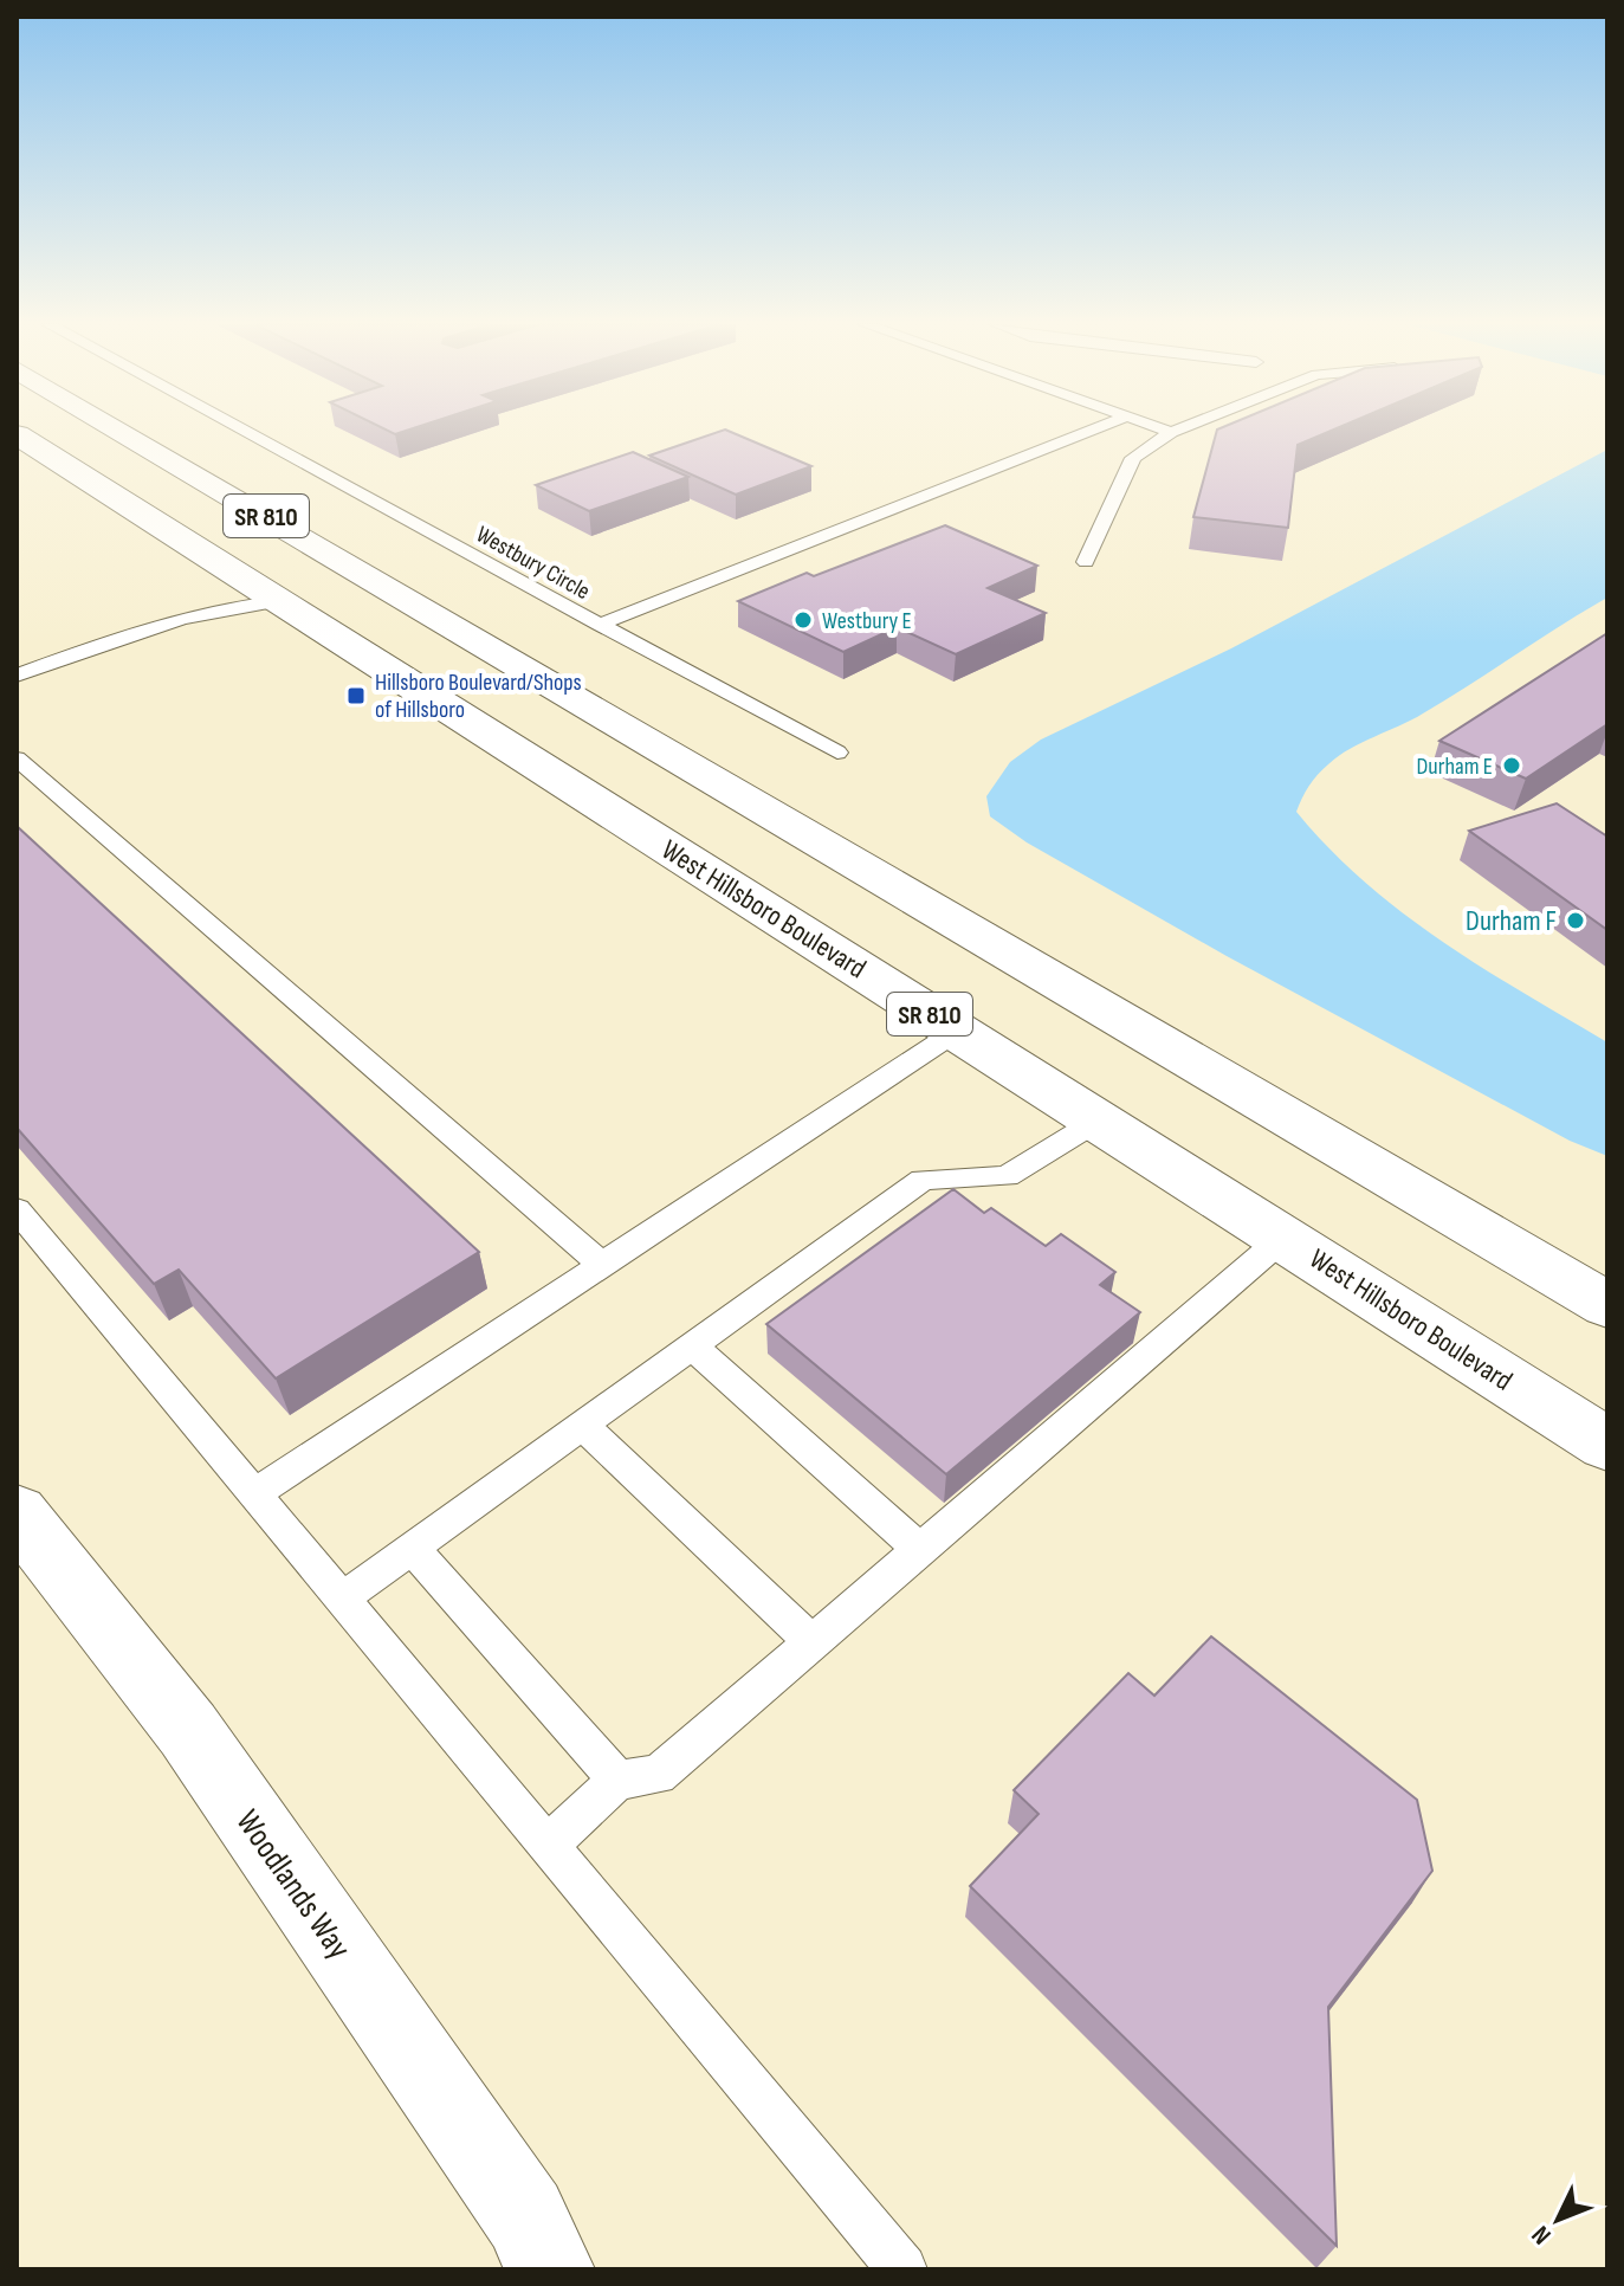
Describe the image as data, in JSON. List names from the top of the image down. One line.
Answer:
{"streets":{"main road":["SR 810","West Hillsboro Boulevard","Woodlands Way"],"lane":["Westbury Circle"]},"places":{"other":["Westbury E","Durham E","Durham F"],"transit":["Hillsboro Boulevard/Shops of Hillsboro"]},"north":"bottom left"}
